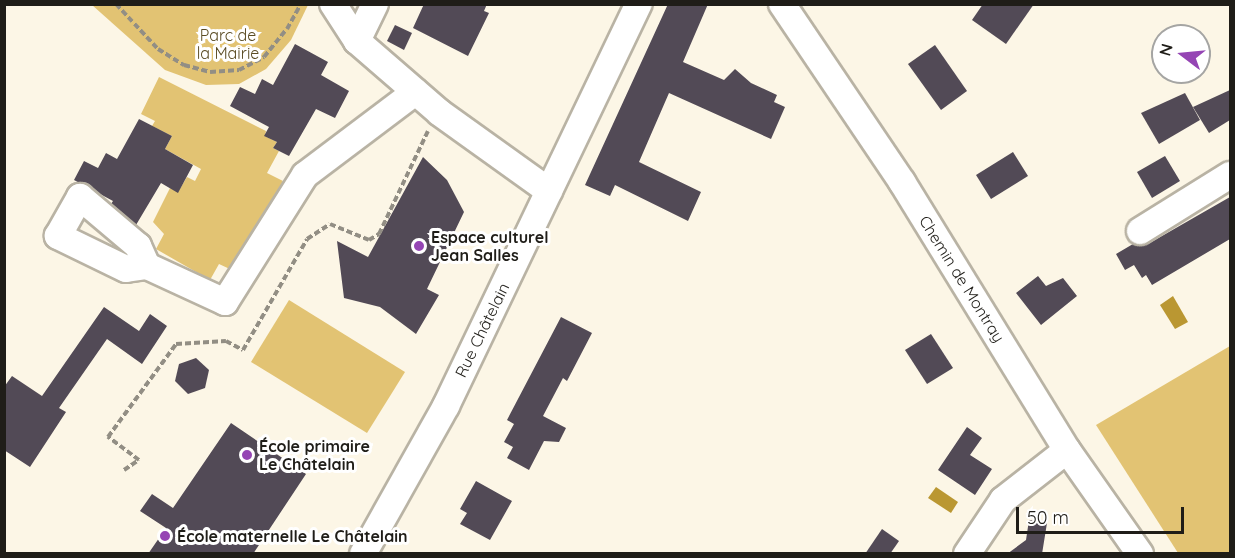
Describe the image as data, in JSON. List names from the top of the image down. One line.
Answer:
{"streets":{"street":["Chemin de Montray","Rue Châtelain"]},"parks":["Parc de la Mairie"],"places":["Espace culturel Jean Salles","École primaire Le Châtelain","École maternelle Le Châtelain"],"scale_bar":"50 m","north":"left"}
